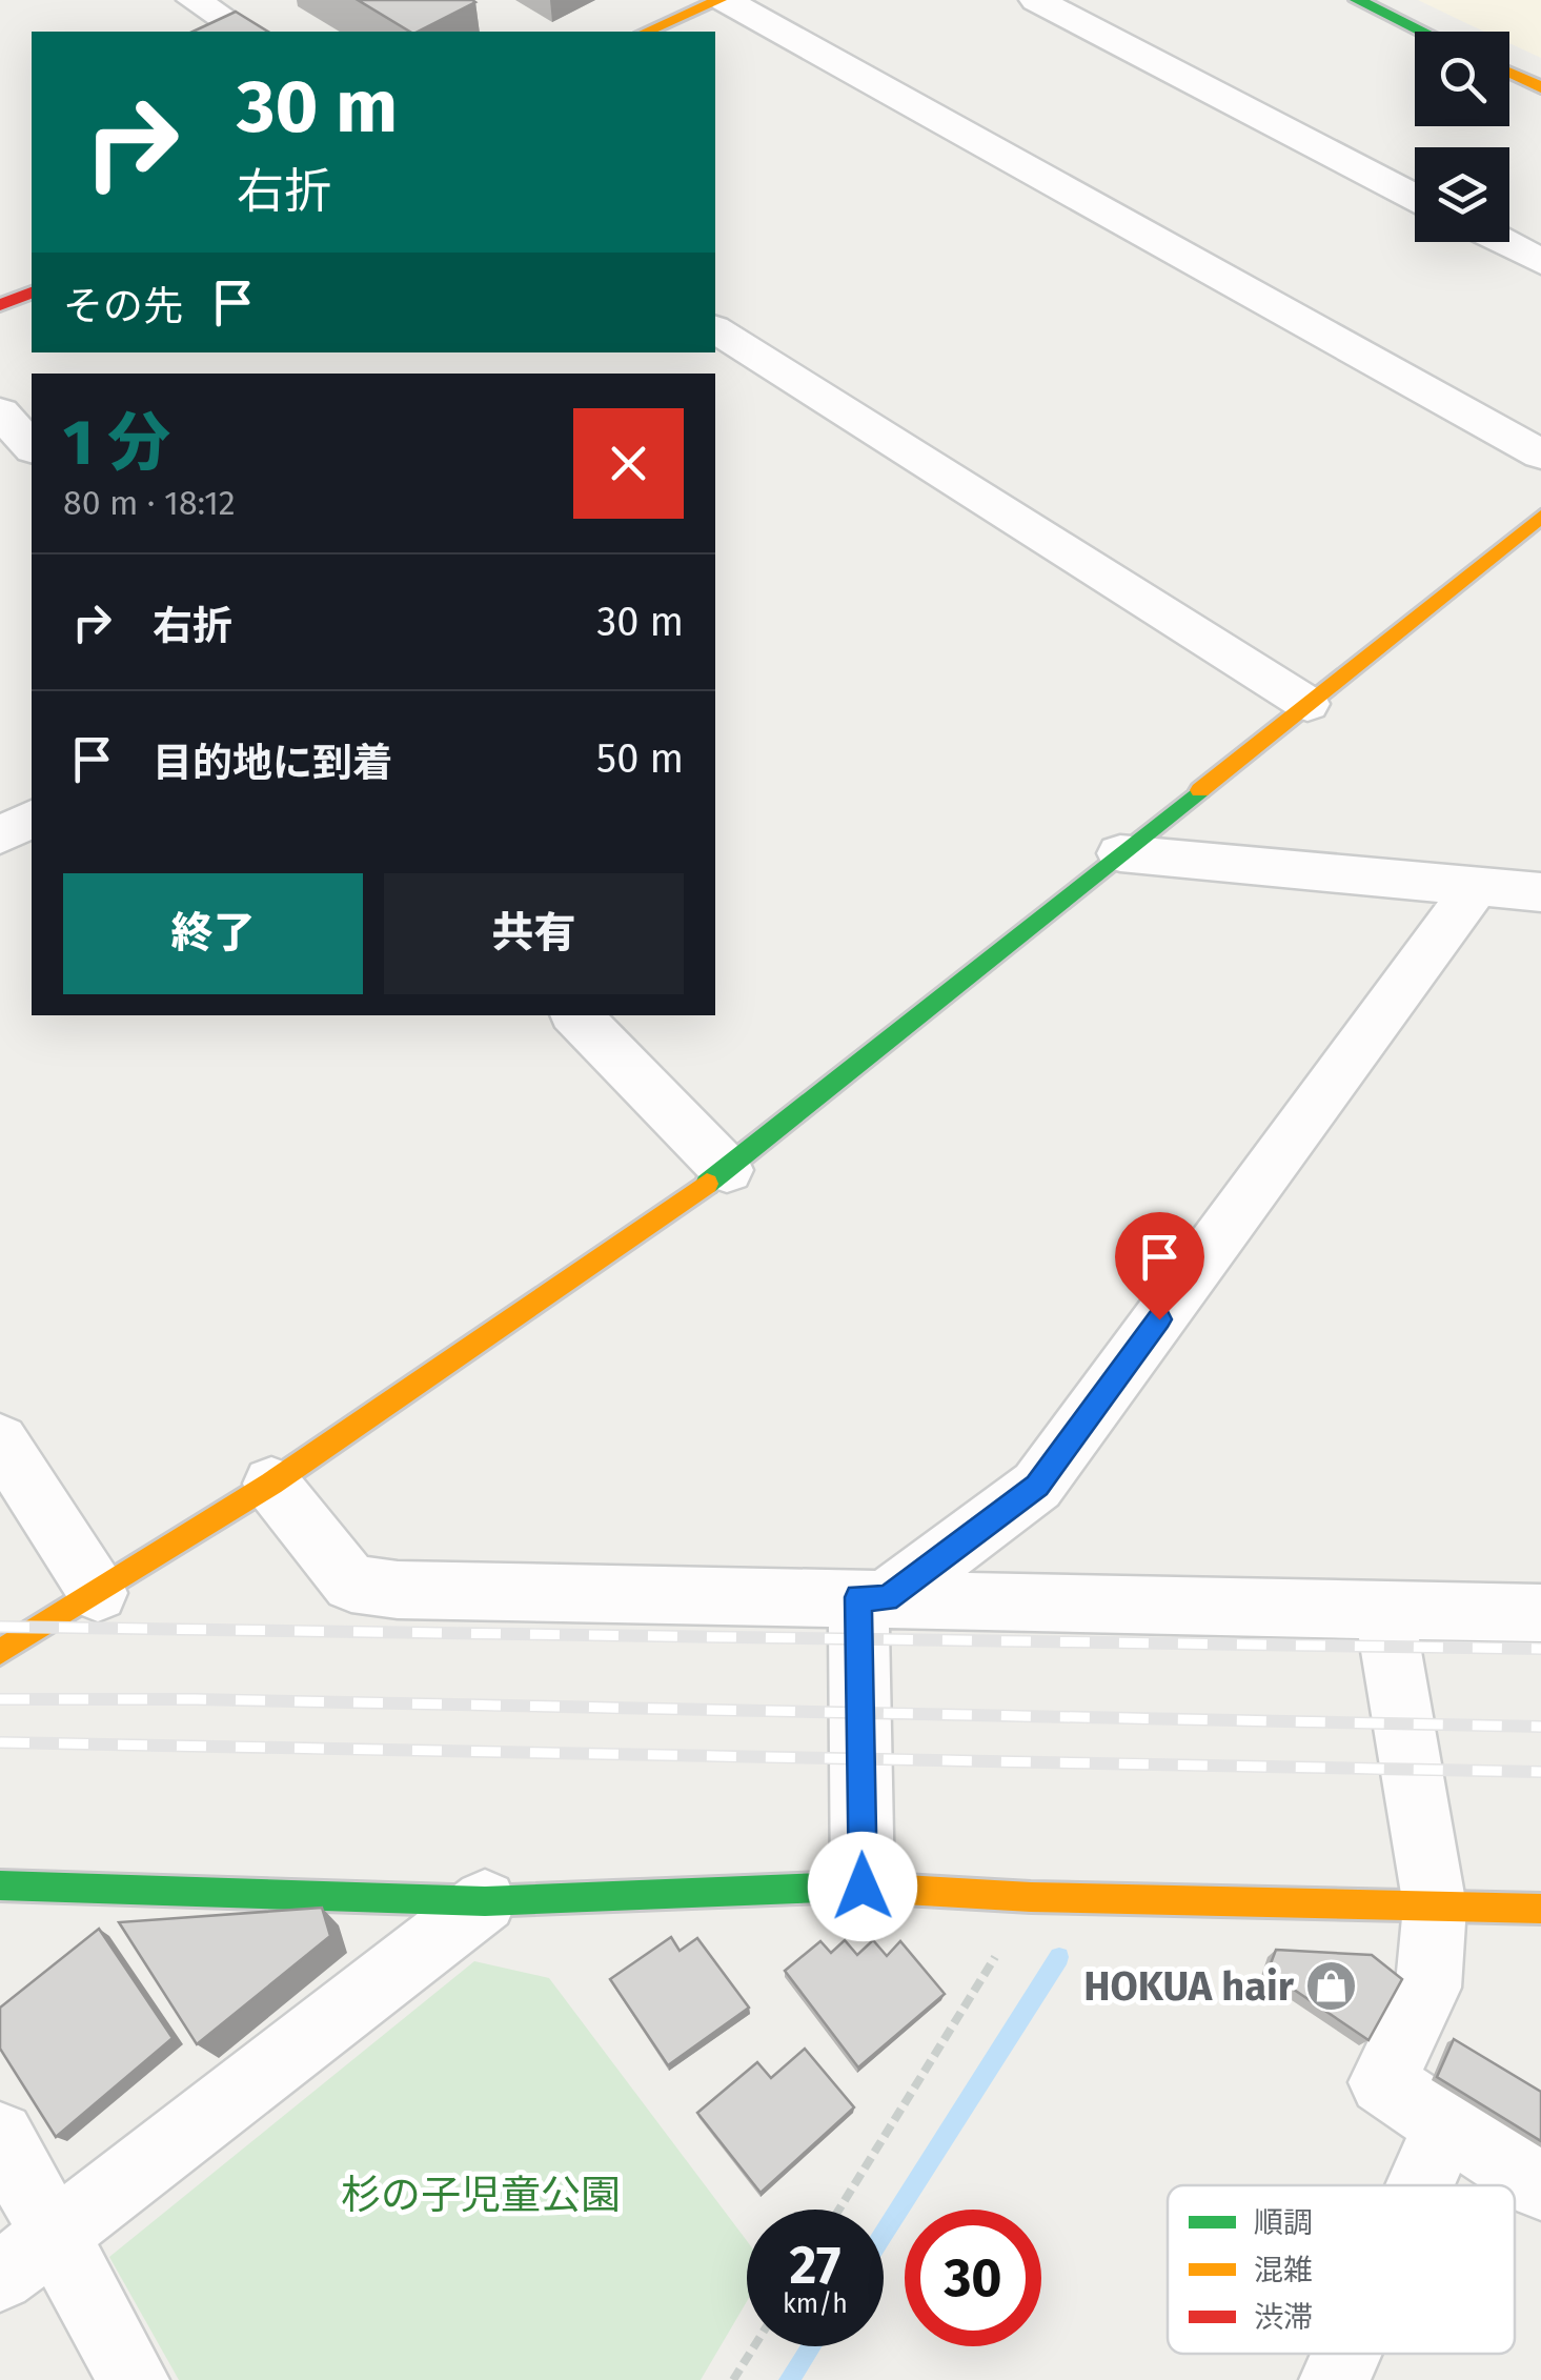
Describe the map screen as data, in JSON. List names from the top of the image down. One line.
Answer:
{"parks":["杉の子児童公園"],"places":{"shop":["HOKUA hair"]},"legend":["順調","混雑","渋滞"],"page":{"turn":["30 m","右折"],"then":"その先","heading":["1 分","80 m · 18:12"],"list":[{"name":"右折","value":"30 m"},{"name":"目的地に到着","value":"50 m"}],"buttons":["終了","共有"],"speed":"27 km/h","limit":"30"}}
